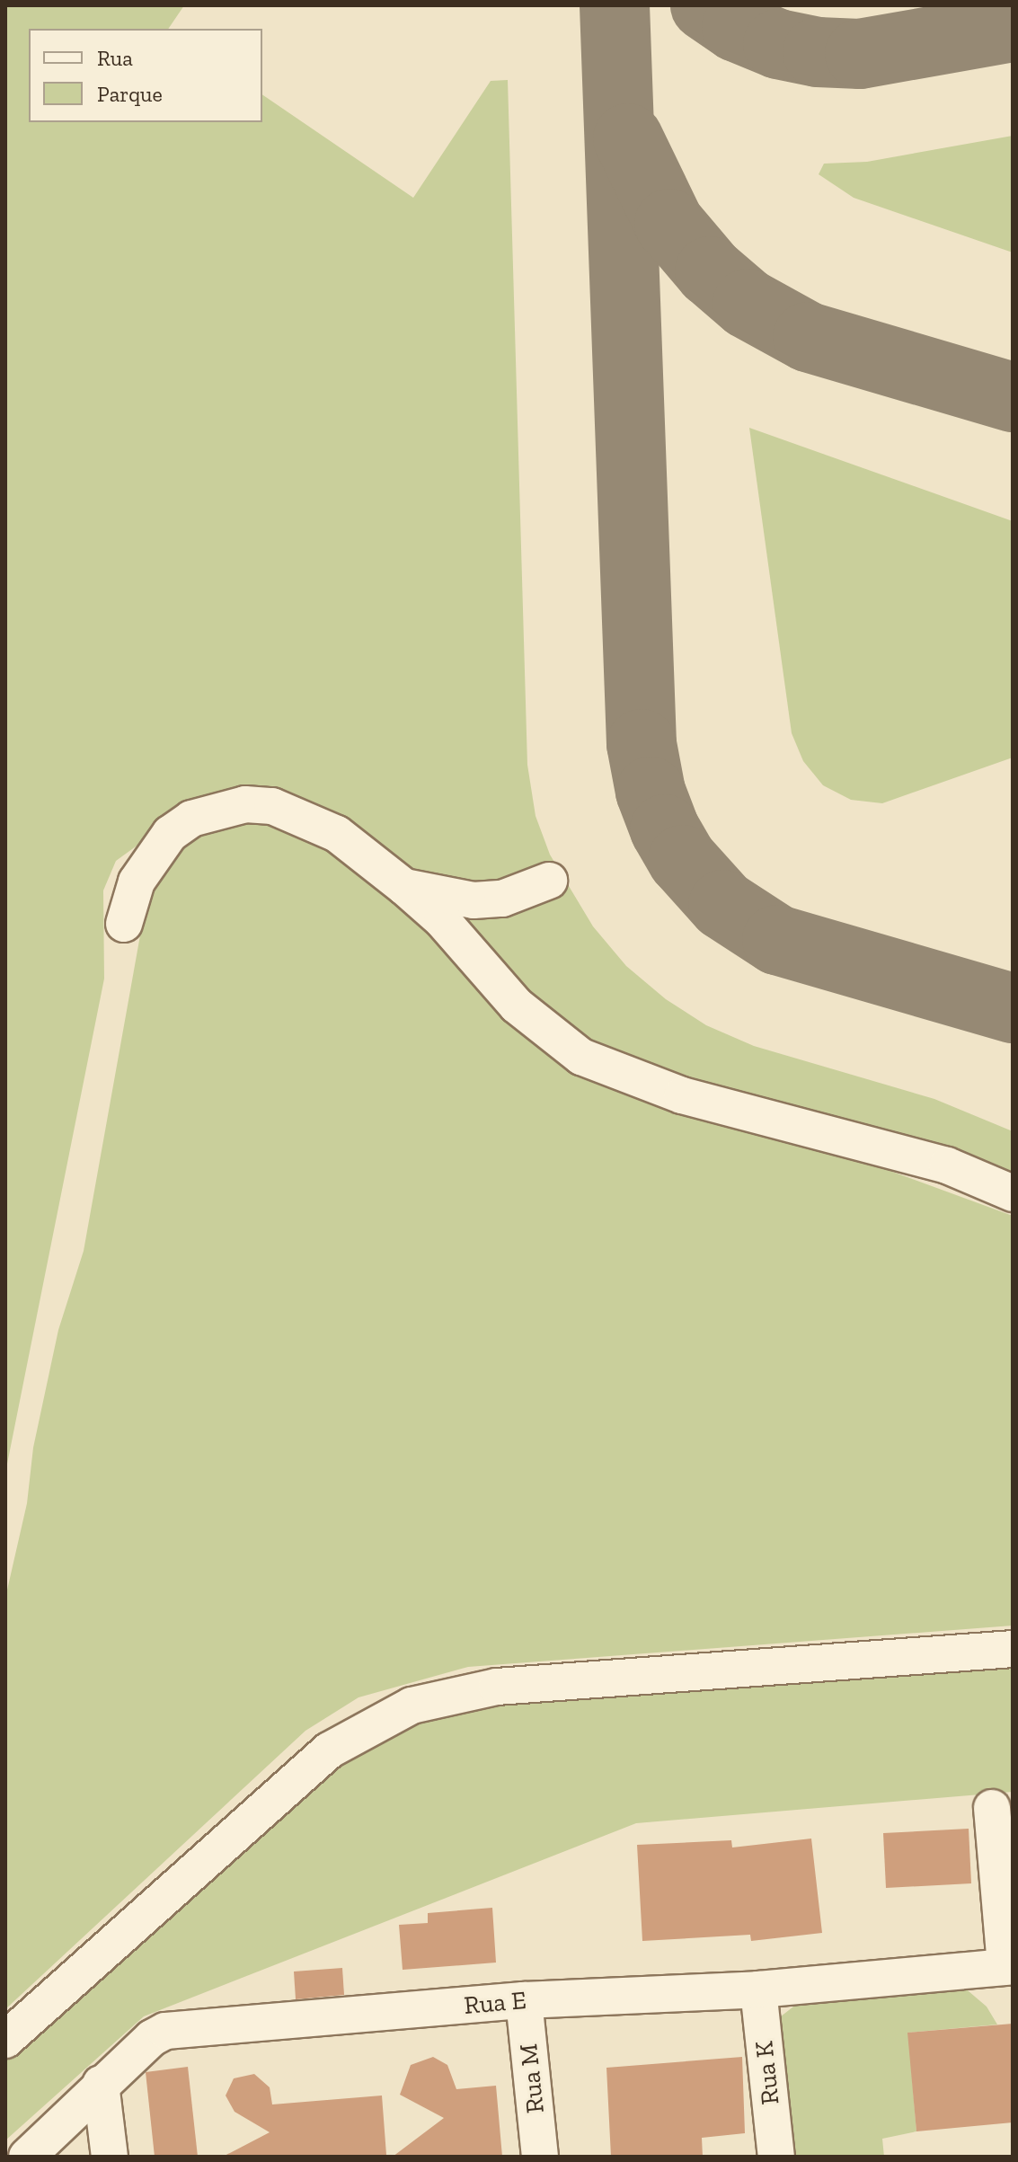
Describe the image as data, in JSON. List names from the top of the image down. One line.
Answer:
{"streets":{"lane":["Rua E","Rua K","Rua M"]},"crossings":[["Rua E","Rua K"],["Rua E","Rua M"]],"legend":["Rua","Parque"]}
